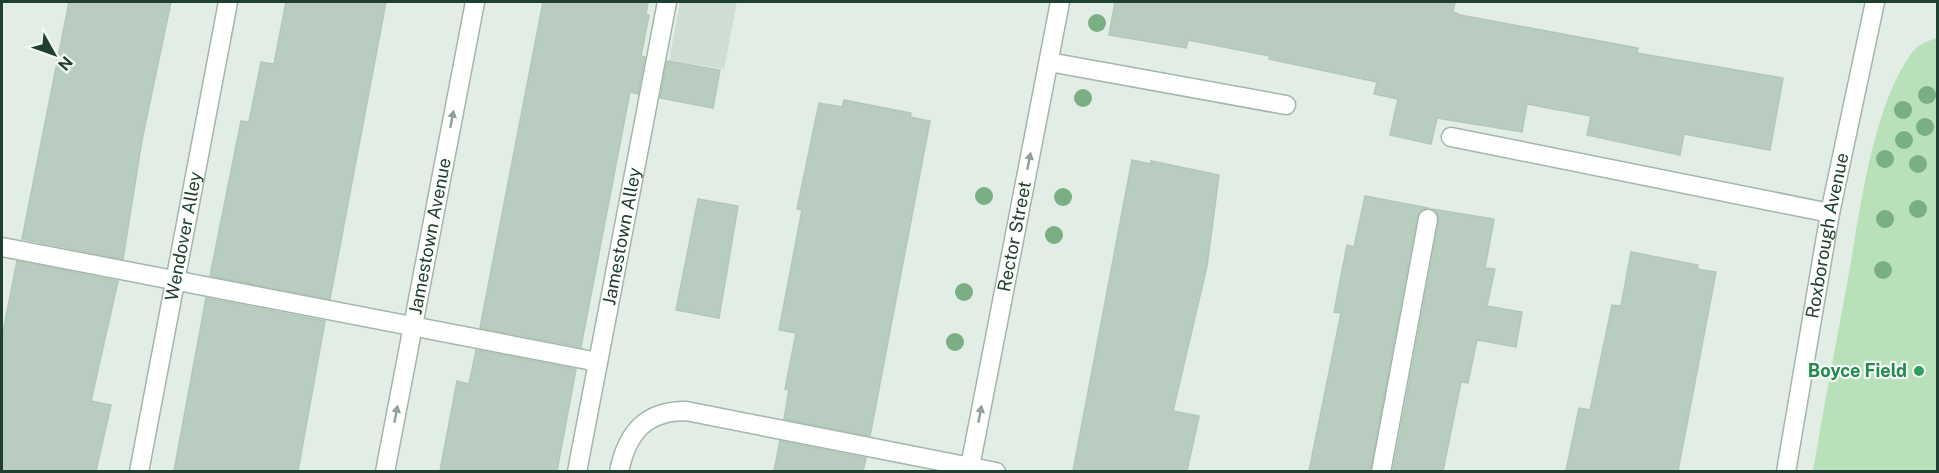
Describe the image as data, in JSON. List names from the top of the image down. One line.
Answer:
{"streets":{"street":["Wendover Alley","Jamestown Alley","Roxborough Avenue","Jamestown Avenue","Rector Street"]},"one_way":["Jamestown Avenue","Rector Street"],"places":["Boyce Field"],"north":"bottom right"}
